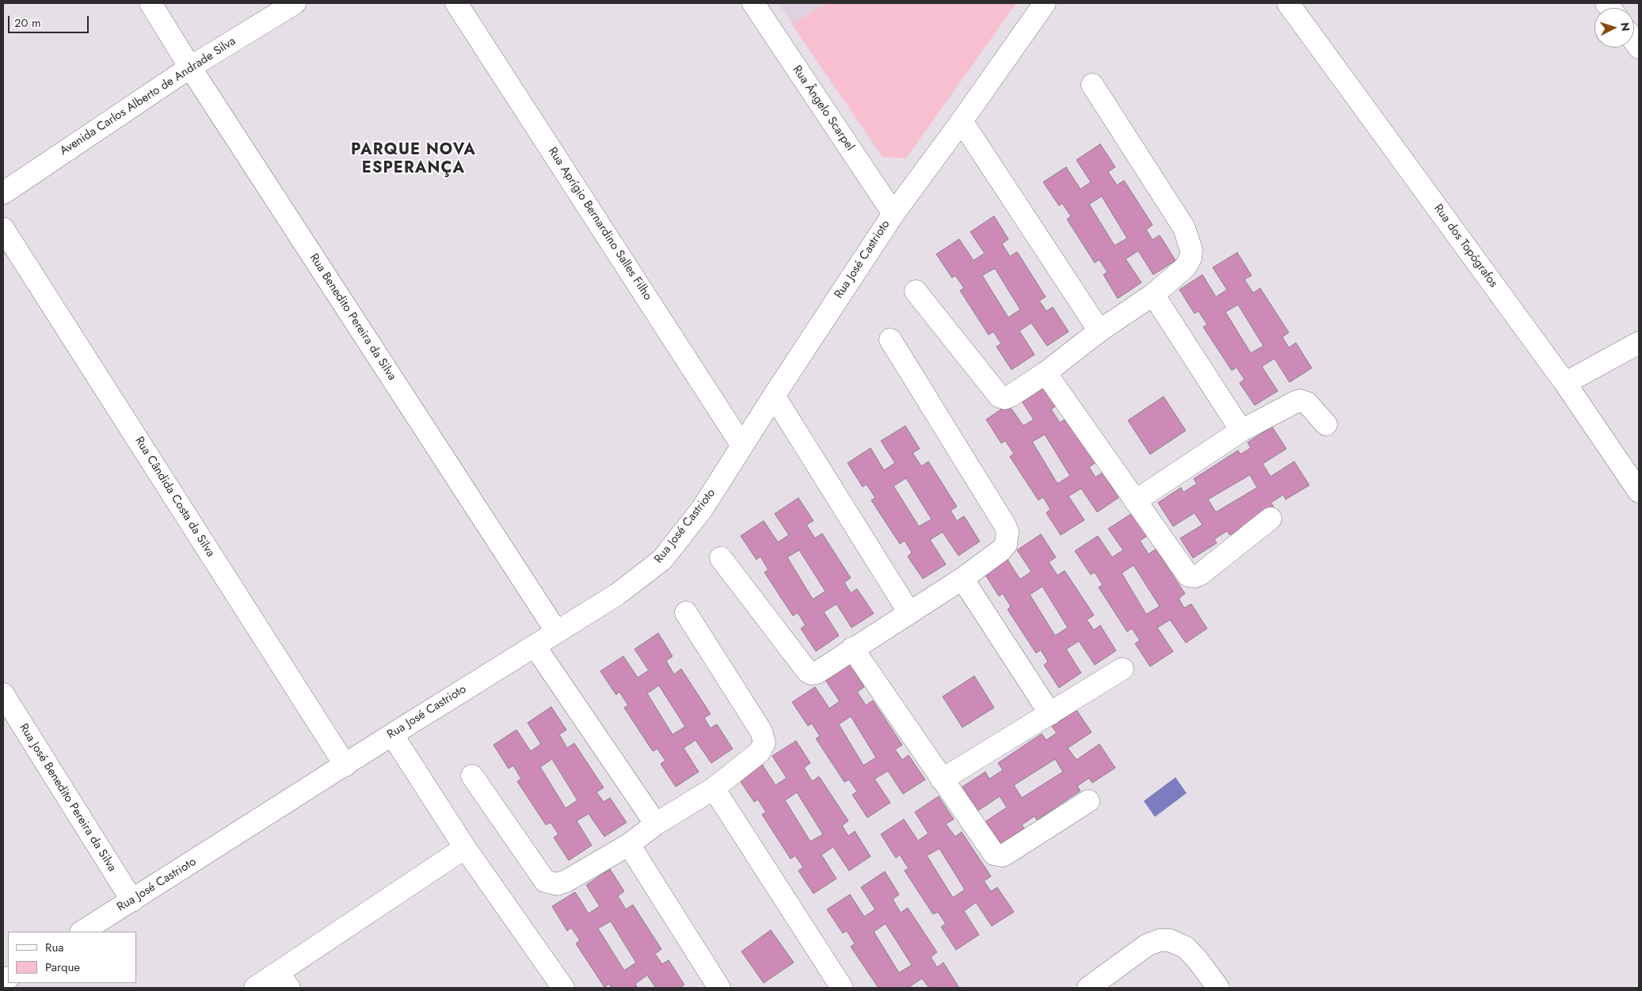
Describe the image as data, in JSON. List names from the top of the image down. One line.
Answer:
{"streets":{"street":["Avenida Carlos Alberto de Andrade Silva","Rua Ângelo Scarpel","Rua Aprígio Bernardino Salles Filho","Rua dos Topógrafos","Rua José Castrioto","Rua Benedito Pereira da Silva","Rua Cândida Costa da Silva","Rua José Benedito Pereira da Silva"]},"crossings":[["Avenida Carlos Alberto de Andrade Silva","Rua Benedito Pereira da Silva"],["Rua Ângelo Scarpel","Rua José Castrioto"],["Rua Aprígio Bernardino Salles Filho","Rua José Castrioto"],["Rua José Castrioto","Rua Benedito Pereira da Silva"],["Rua José Castrioto","Rua Cândida Costa da Silva"],["Rua José Castrioto","Rua José Benedito Pereira da Silva"]],"districts":["PARQUE NOVA ESPERANÇA"],"legend":["Rua","Parque"],"scale_bar":"20 m","north":"right"}
